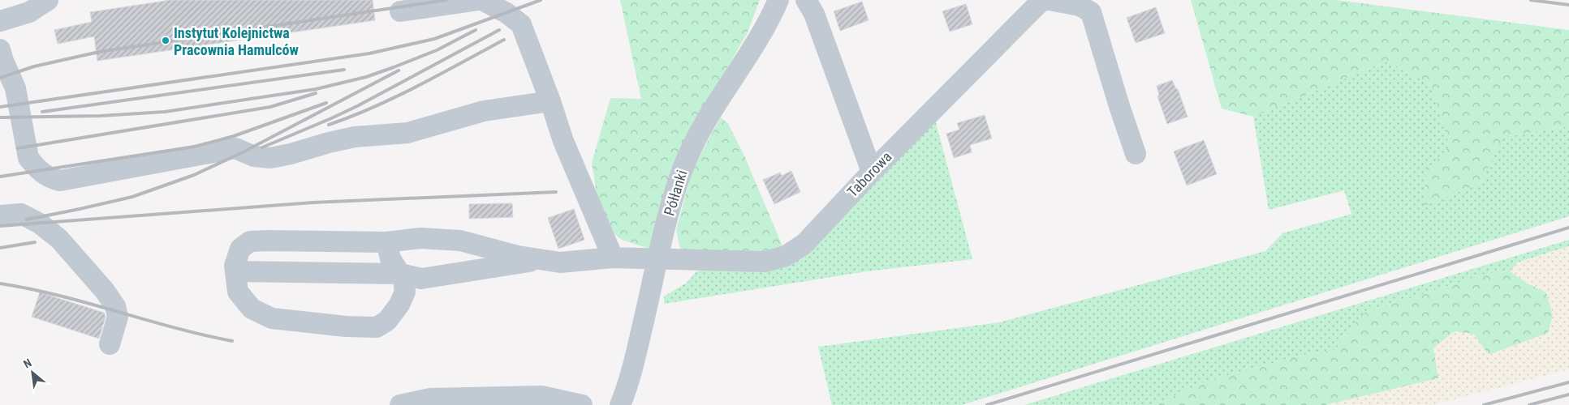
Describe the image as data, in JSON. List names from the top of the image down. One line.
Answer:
{"streets":{"street":["Taborowa","Półłanki"]},"crossings":[["Taborowa","Półłanki"]],"places":["Instytut Kolejnictwa Pracownia Hamulców"],"north":"top left"}
